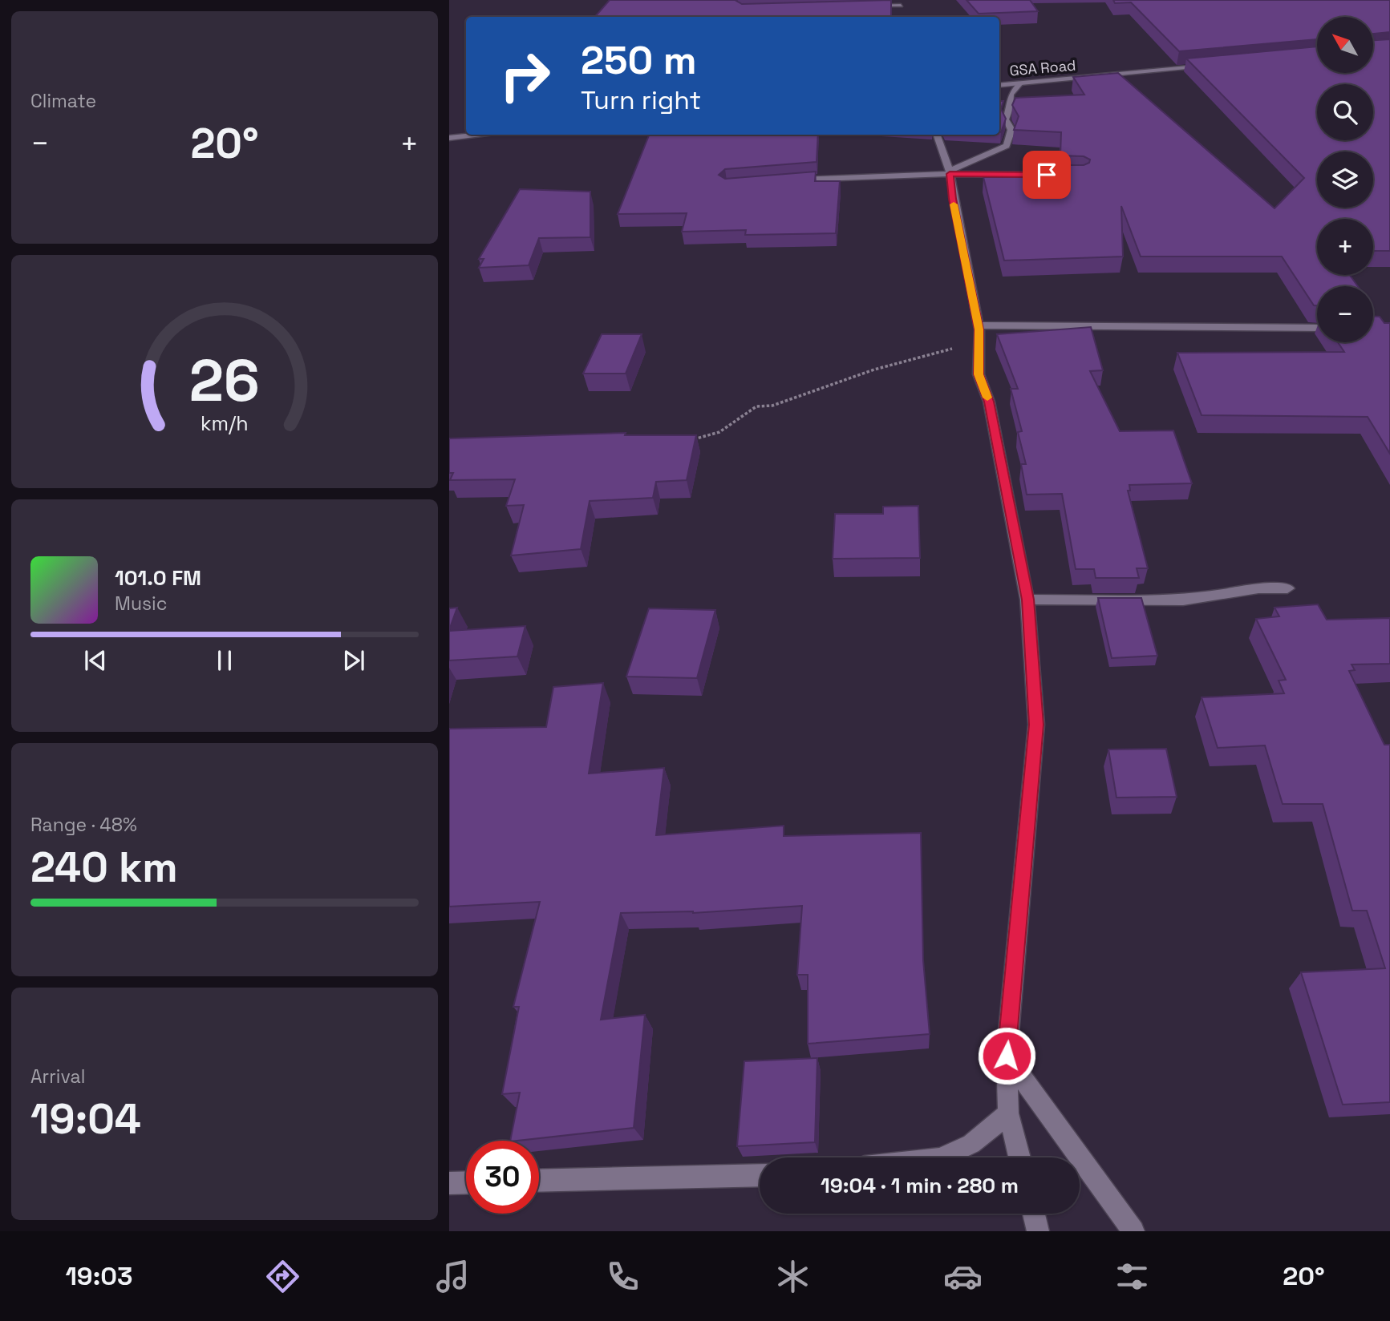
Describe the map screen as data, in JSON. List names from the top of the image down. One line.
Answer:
{"streets":{"street":["GSA Road"]},"north":"top left","page":{"tile":["Climate",["Range · 48%","240 km"],["Arrival","19:04"]],"map_buttons":["+","−"],"turn":["250 m","Turn right"],"heat":["−","20°","+"],"song":["101.0 FM","Music"],"limit":"30","trip":"19:04 · 1 min · 280 m","tabs":["19:03","20°"],"gauge":["26","km/h"]}}
